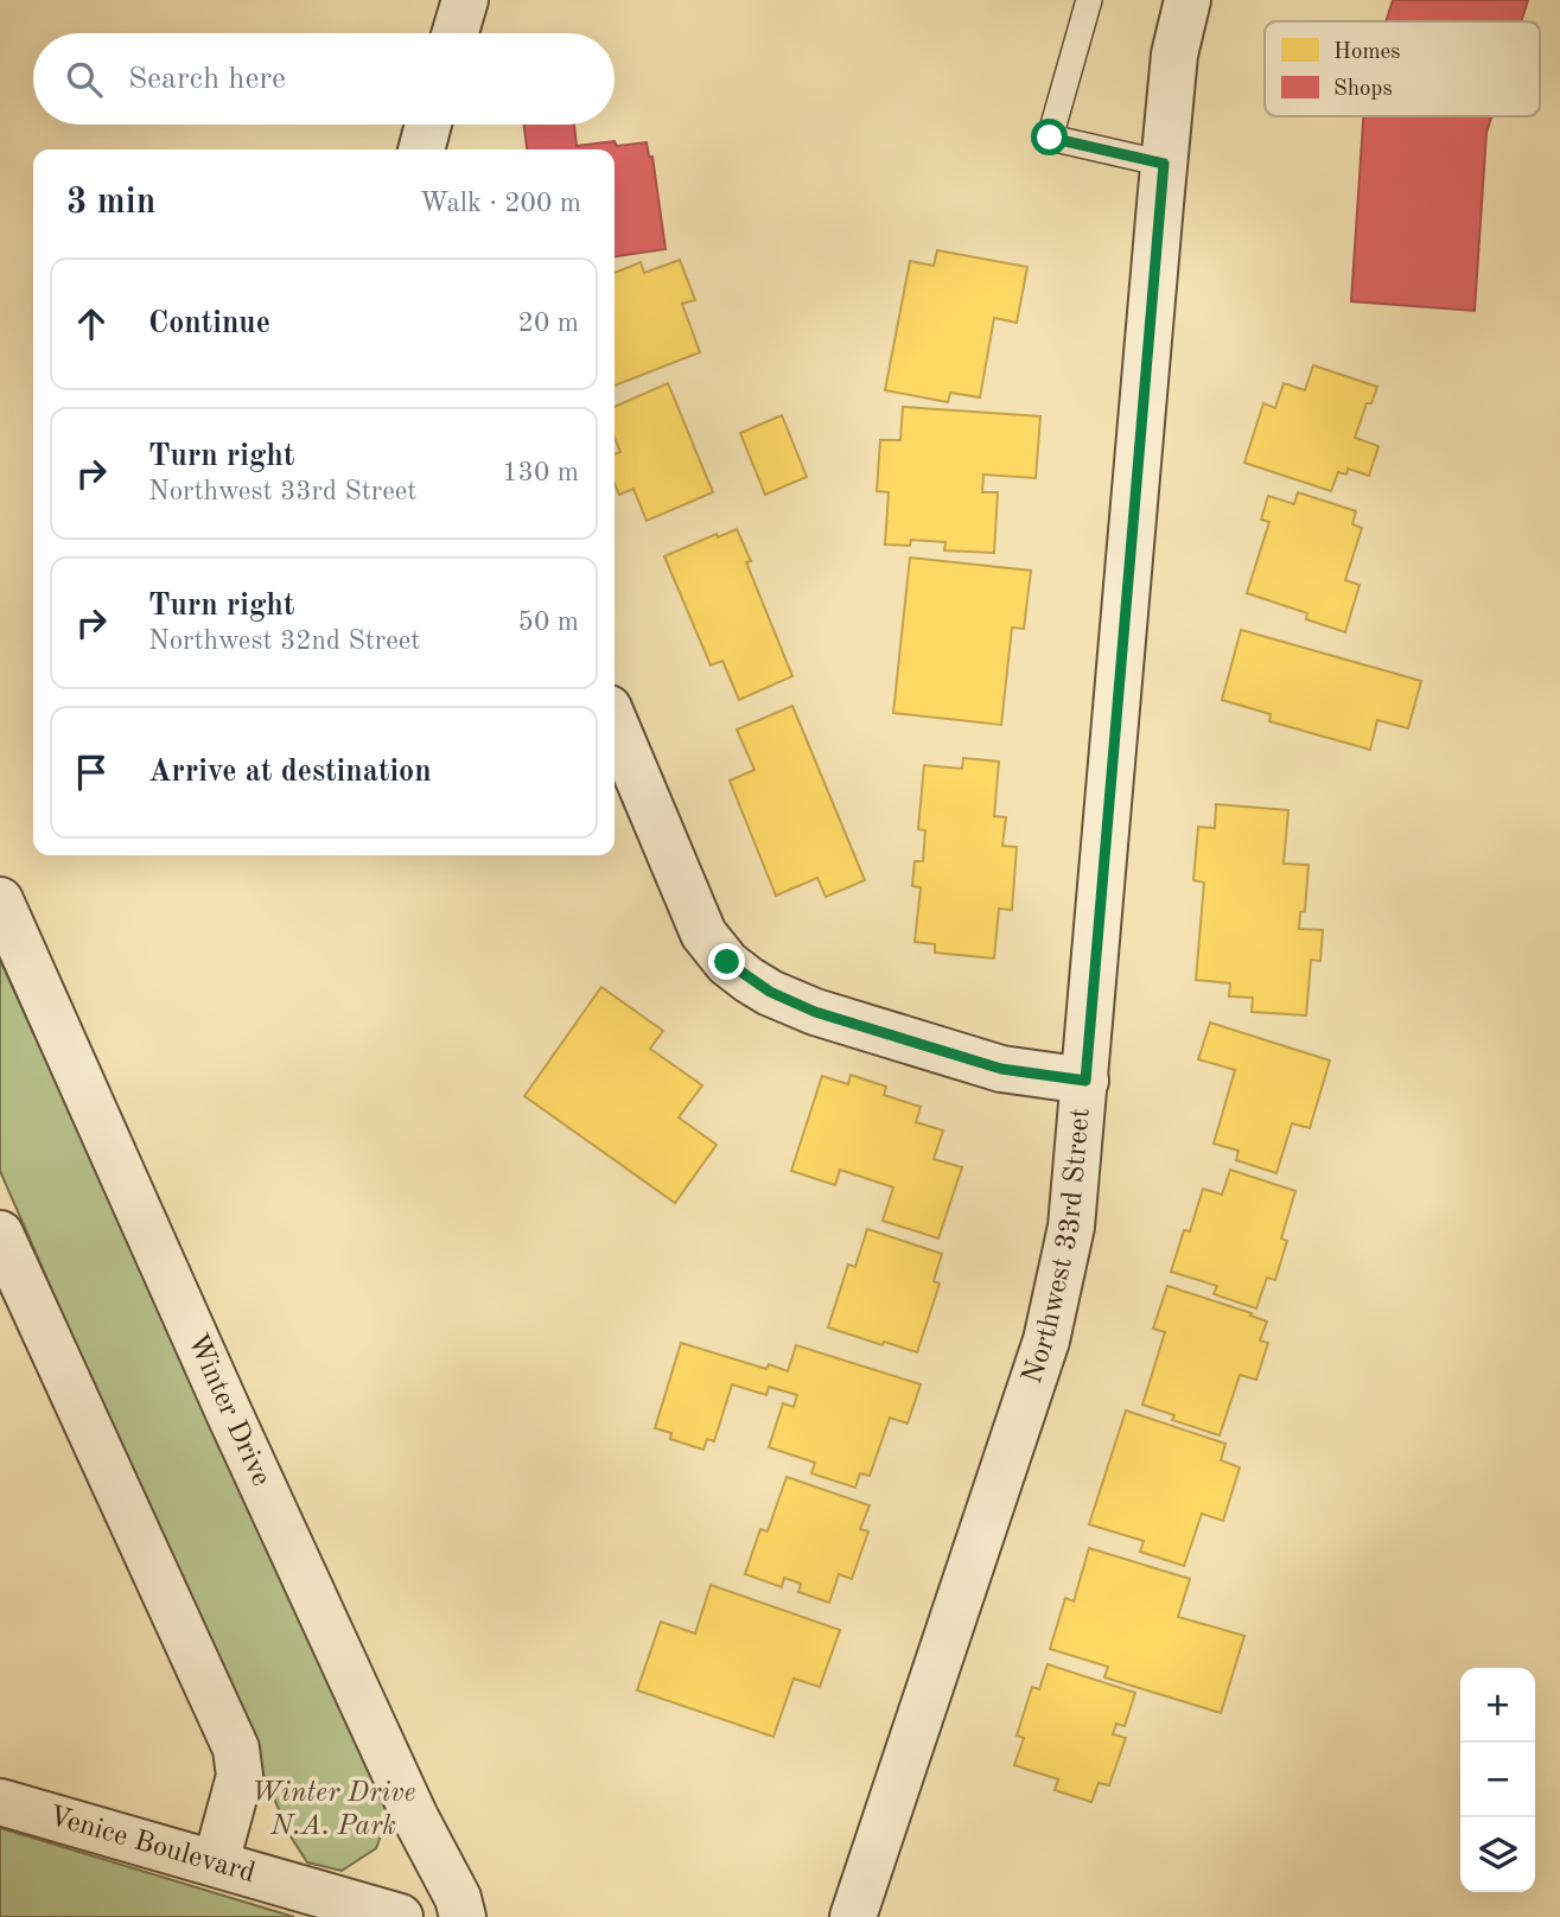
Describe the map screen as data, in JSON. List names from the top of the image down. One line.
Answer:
{"streets":{"street":["Northwest 33rd Street","Winter Drive","Venice Boulevard"]},"parks":["Winter Drive N.A. Park"],"legend":["Homes","Shops"],"page":{"search":"Search here","heading":["3 min","Walk · 200 m"],"list":[["Continue","20 m"],["Turn right","Northwest 33rd Street","130 m"],["Turn right","Northwest 32nd Street","50 m"],"Arrive at destination"],"map_buttons":["+","−"]}}
